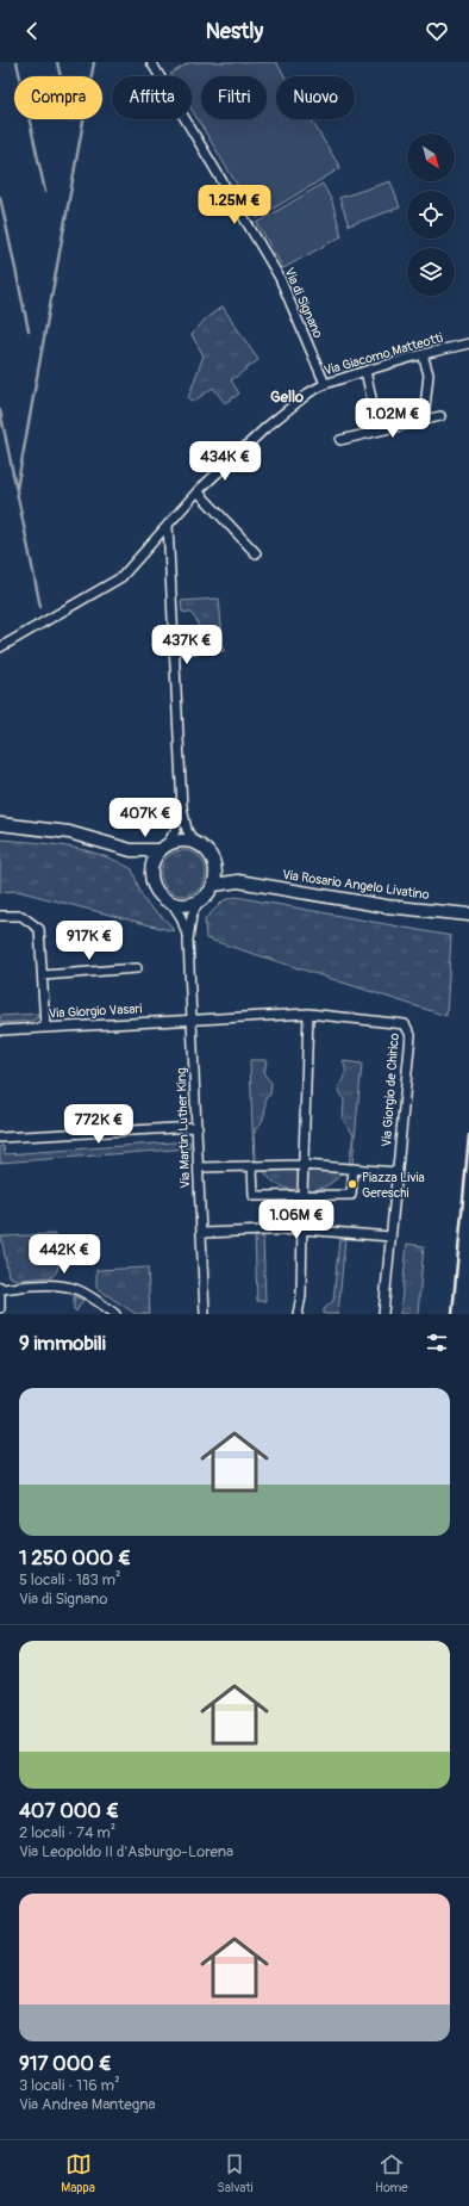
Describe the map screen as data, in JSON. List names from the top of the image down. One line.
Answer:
{"streets":{"street":["Via di Signano","Via Giacomo Matteotti","Via Rosario Angelo Livatino","Via Giorgio Vasari","Via Giorgio de Chirico","Via Martin Luther King"]},"crossings":[["Via di Signano","Via Giacomo Matteotti"],["Via Giorgio Vasari","Via Giorgio de Chirico"],["Via Giorgio Vasari","Via Martin Luther King"],["Via Giorgio de Chirico","Via Martin Luther King"]],"districts":["Gello"],"places":["Piazza Livia Gereschi"],"north":"bottom right","page":{"header":"Nestly","chip":["Compra","Affitta","Filtri","Nuovo"],"price":["1.25M €","1.02M €","434K €","437K €","407K €","917K €","772K €","1.06M €","442K €"],"heading":"9 immobili","list":[{"name":"1 250 000 €","note":"5 locali · 183 m² · Via di Signano"},{"name":"407 000 €","note":"2 locali · 74 m² · Via Leopoldo II d'Asburgo-Lorena"},{"name":"917 000 €","note":"3 locali · 116 m² · Via Andrea Mantegna"}],"tabs":["Mappa","Salvati","Home"]}}
